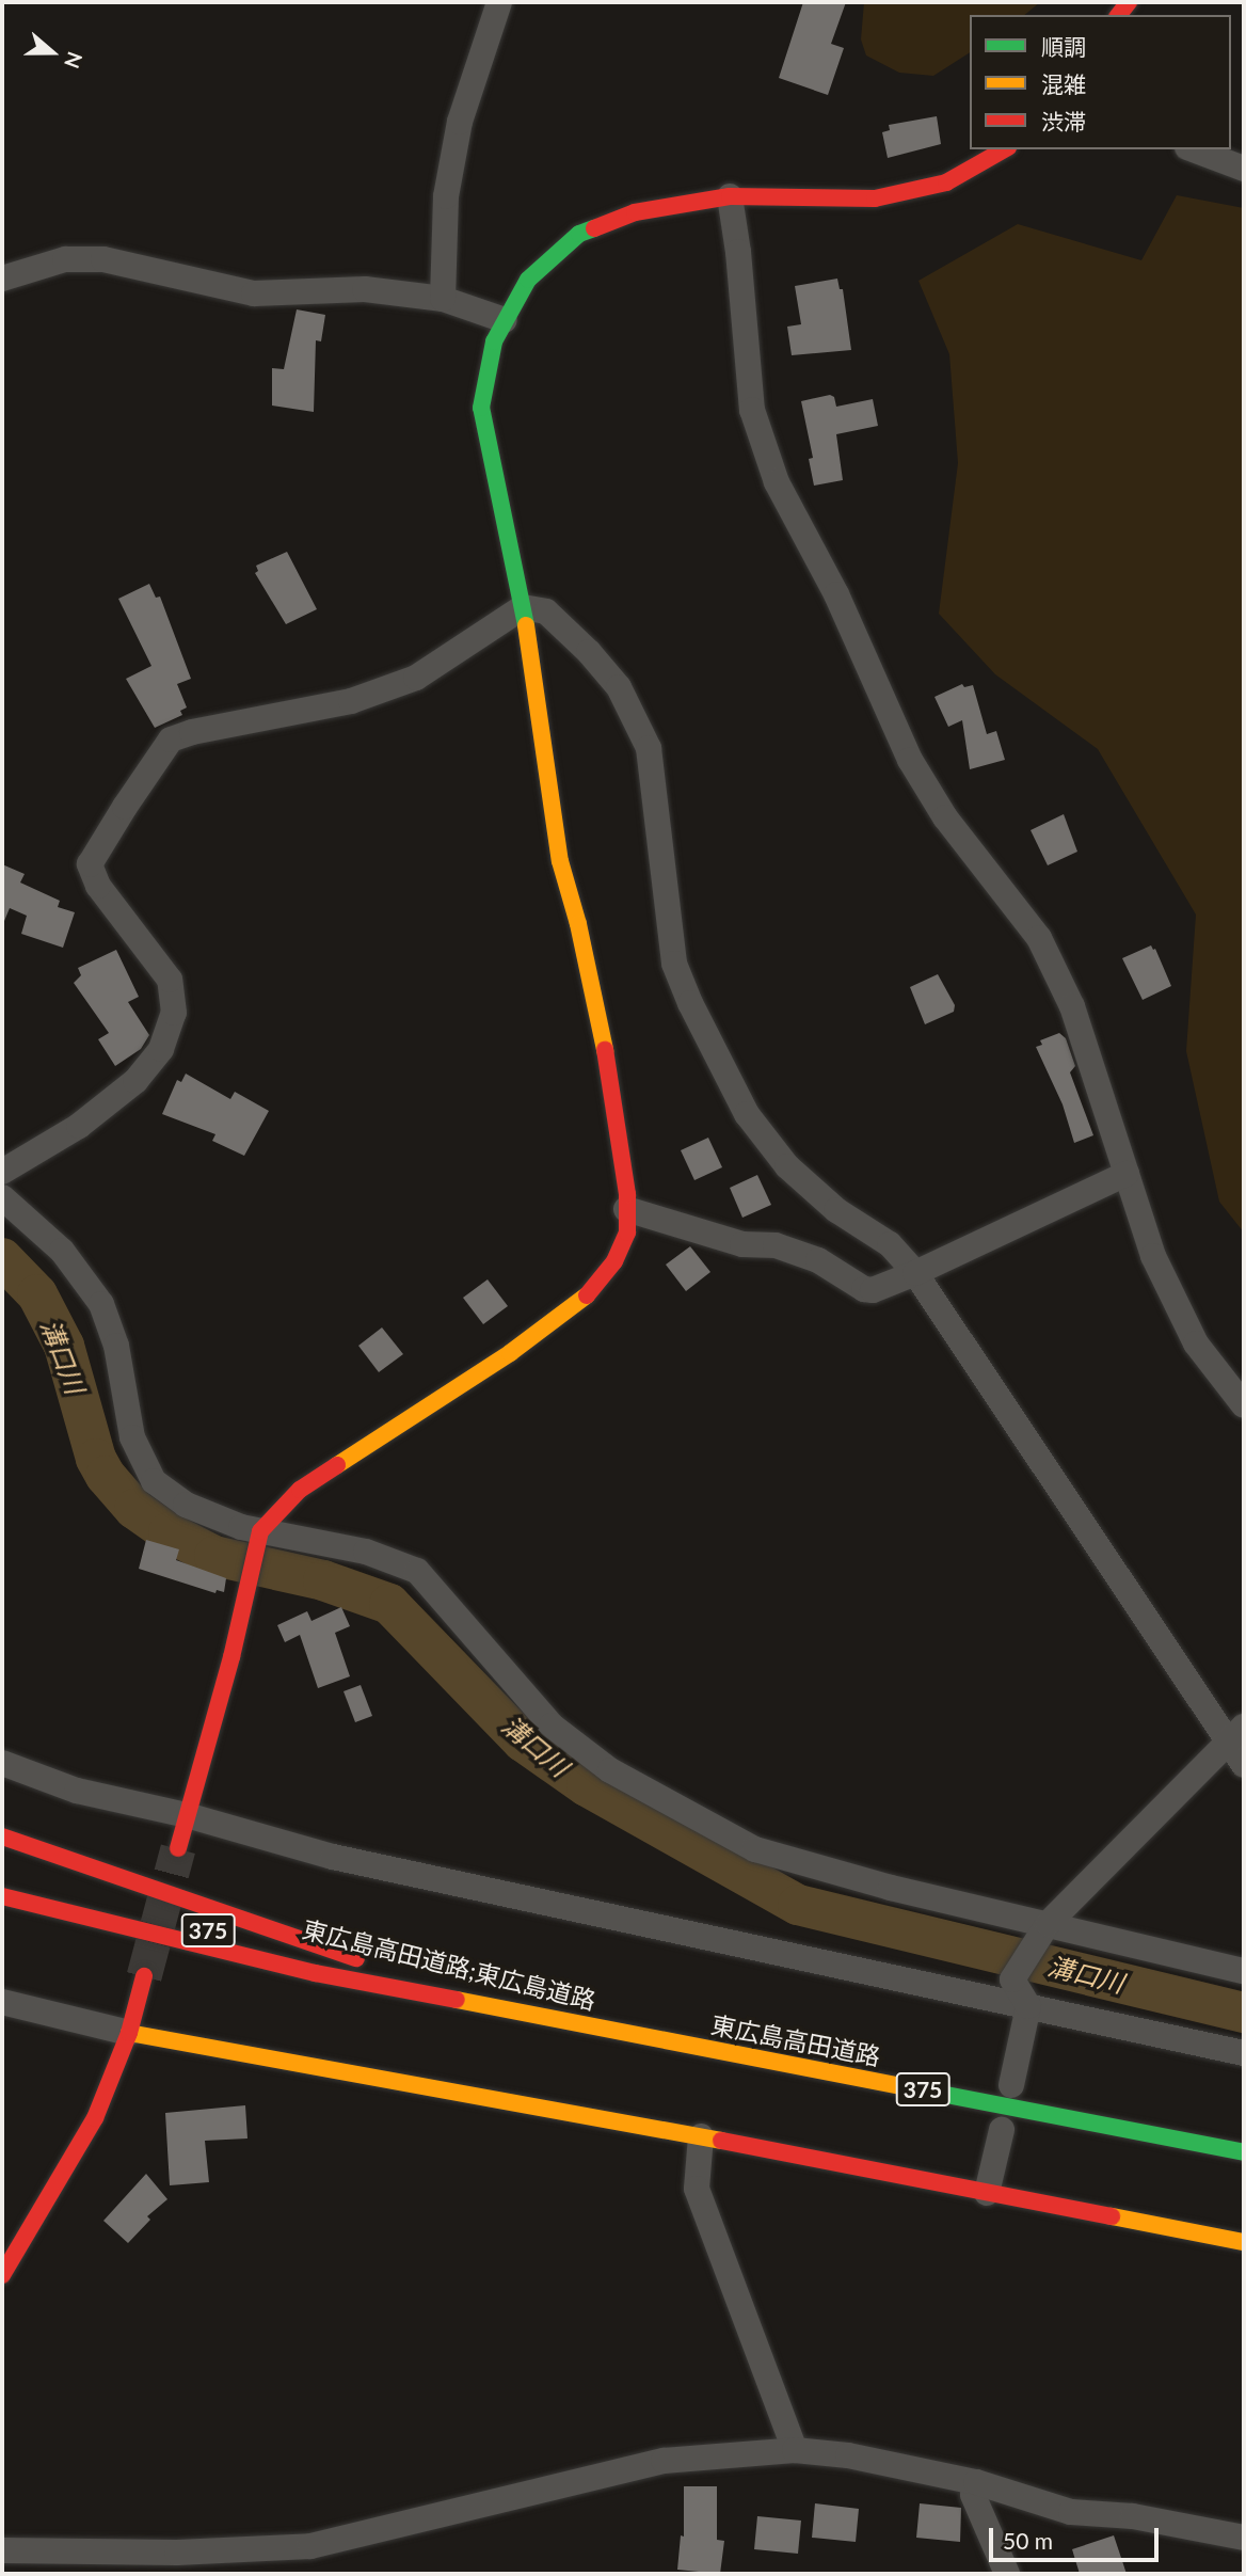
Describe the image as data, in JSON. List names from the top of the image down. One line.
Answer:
{"streets":{"main road":["375","東広島高田道路;東広島道路","東広島高田道路"]},"crossings":[["東広島高田道路;東広島道路","東広島高田道路"]],"water":["溝口川"],"legend":["順調","混雑","渋滞"],"scale_bar":"50 m","north":"right"}
